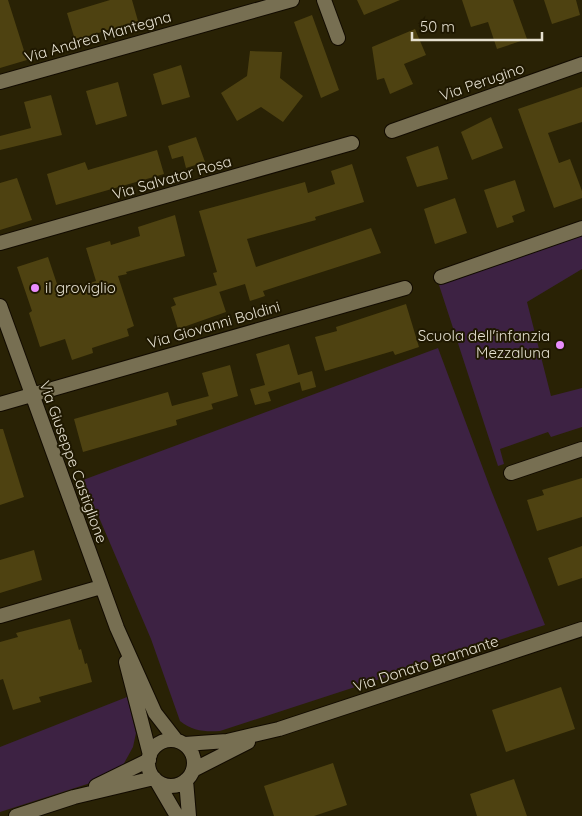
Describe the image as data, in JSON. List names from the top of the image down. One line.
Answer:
{"streets":{"street":["Via Andrea Mantegna","Via Perugino","Via Salvator Rosa","Via Giovanni Boldini","Via Giuseppe Castiglione","Via Donato Bramante"]},"crossings":[["Via Giovanni Boldini","Via Giuseppe Castiglione"],["Via Giuseppe Castiglione","Via Donato Bramante"]],"places":["il groviglio","Scuola dell'infanzia Mezzaluna"],"scale_bar":"50 m"}
